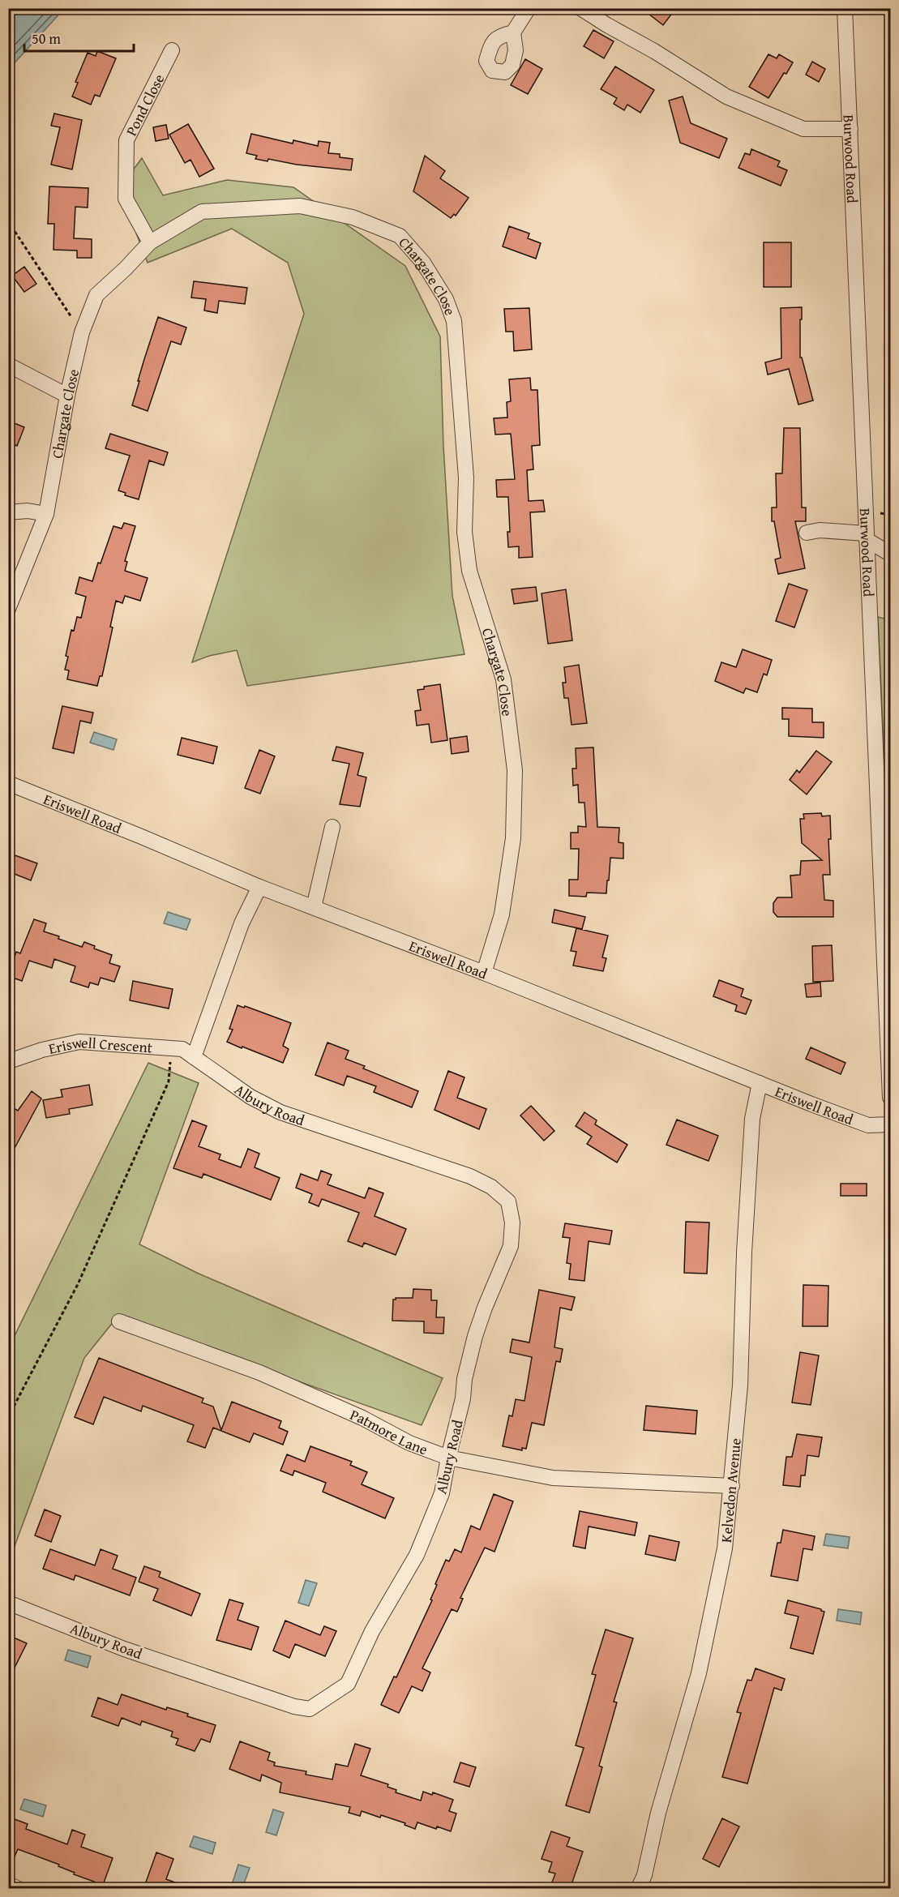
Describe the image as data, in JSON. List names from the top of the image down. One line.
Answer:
{"streets":{"street":["Pond Close","Burwood Road","Chargate Close","Eriswell Road","Eriswell Crescent","Albury Road","Patmore Lane","Kelvedon Avenue"]},"crossings":[["Pond Close","Chargate Close"],["Chargate Close","Eriswell Road"],["Eriswell Road","Kelvedon Avenue"],["Eriswell Crescent","Albury Road"],["Albury Road","Patmore Lane"],["Patmore Lane","Kelvedon Avenue"]],"scale_bar":"50 m"}
